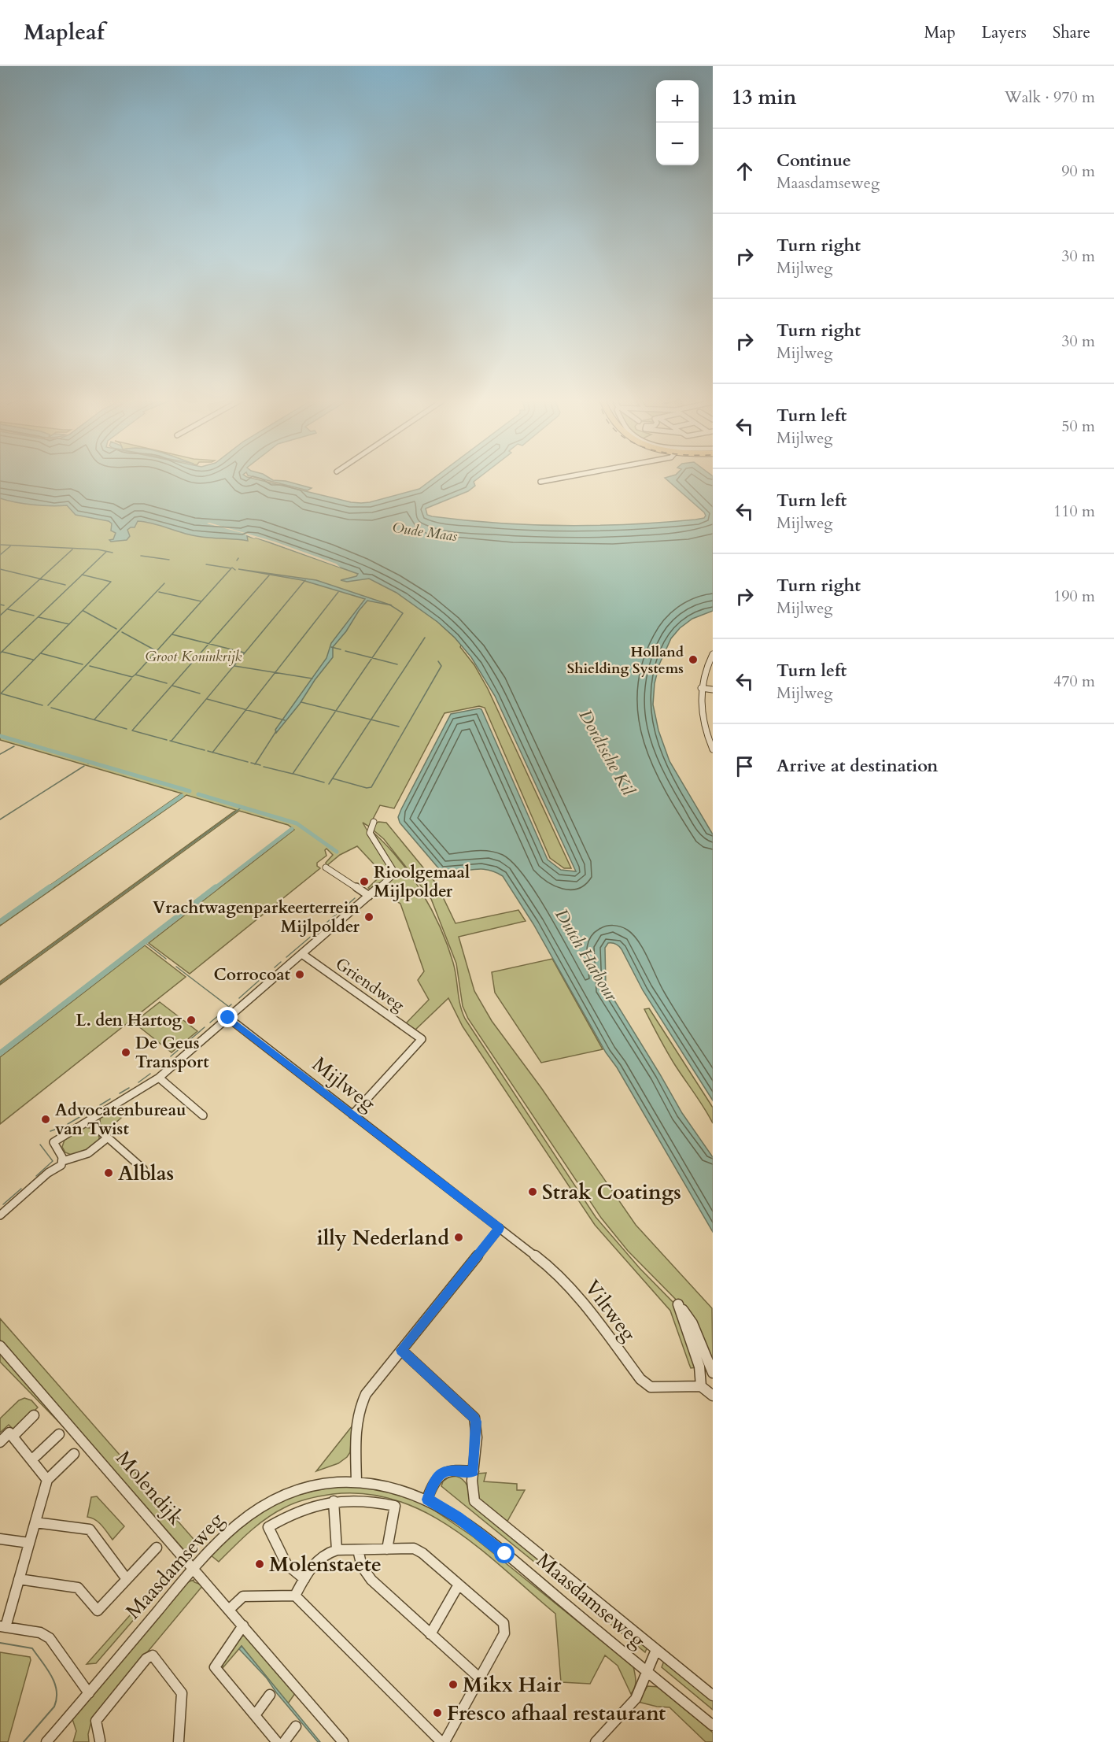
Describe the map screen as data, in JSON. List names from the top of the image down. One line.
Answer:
{"streets":{"street":["Griendweg","Mijlweg","Viltweg","Molendijk","Maasdamseweg"]},"crossings":[["Griendweg","Mijlweg"],["Mijlweg","Viltweg"],["Molendijk","Maasdamseweg"]],"water":["Oude Maas","Dordtsche Kil","Dutch Harbour"],"parks":["Groot Koninkrijk"],"places":["Holland Shielding Systems","Rioolgemaal Mijlpolder","Vrachtwagenparkeerterrein Mijlpolder","Corrocoat","L. den Hartog","De Geus Transport","Advocatenbureau van Twist","Alblas","Strak Coatings","illy Nederland","Molenstaete","Mikx Hair","Fresco afhaal restaurant"],"page":{"header":"Mapleaf","nav":["Map","Layers","Share"],"heading":["13 min","Walk · 970 m"],"map_buttons":["+","−"],"list":[["Continue","Maasdamseweg","90 m"],["Turn right","Mijlweg","30 m"],["Turn right","Mijlweg","30 m"],["Turn left","Mijlweg","50 m"],["Turn left","Mijlweg","110 m"],["Turn right","Mijlweg","190 m"],["Turn left","Mijlweg","470 m"],"Arrive at destination"]}}
